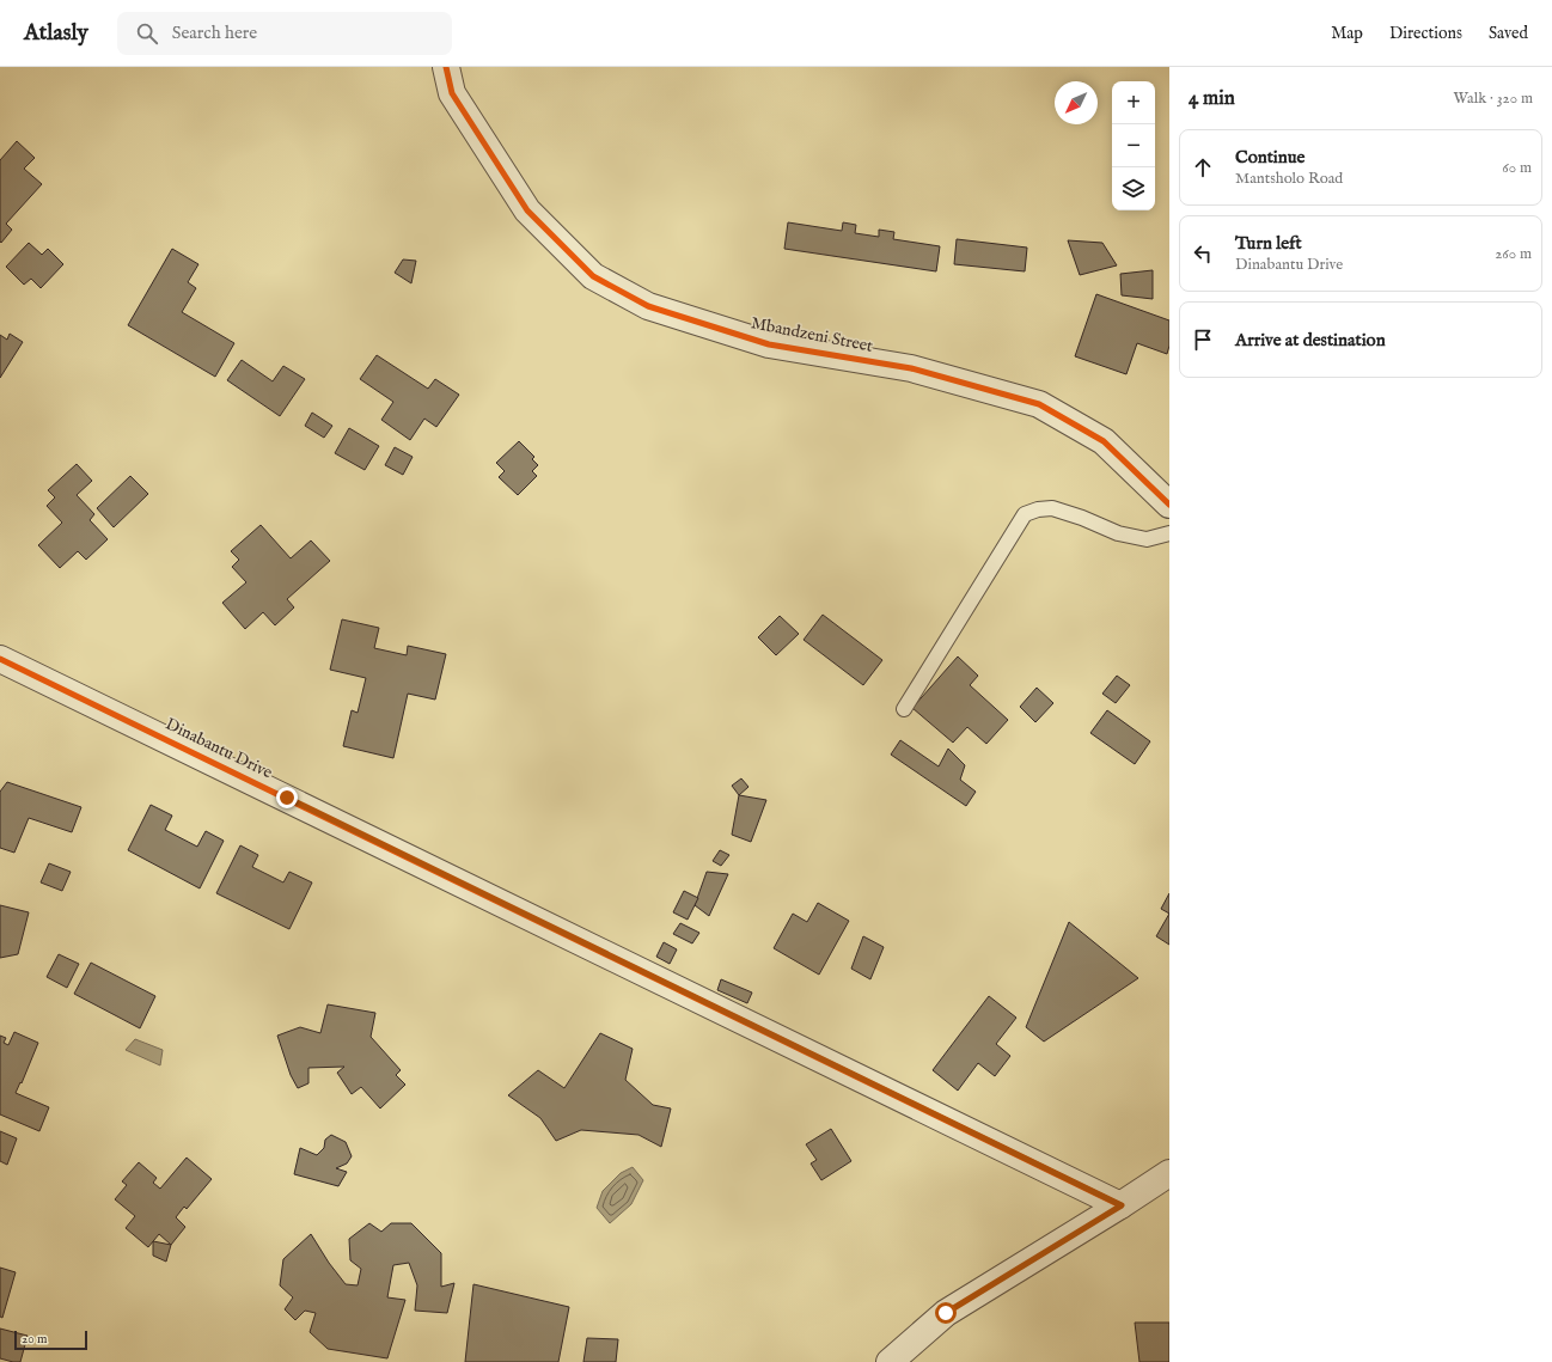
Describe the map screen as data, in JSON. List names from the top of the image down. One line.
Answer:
{"streets":{"street":["Mbandzeni Street","Dinabantu Drive"]},"scale_bar":"20 m","north":"bottom left","page":{"header":"Atlasly","search":"Search here","nav":["Map","Directions","Saved"],"heading":["4 min","Walk · 320 m"],"map_buttons":["+","−"],"list":[["Continue","Mantsholo Road","60 m"],["Turn left","Dinabantu Drive","260 m"],"Arrive at destination"],"scale":"20 m"}}
